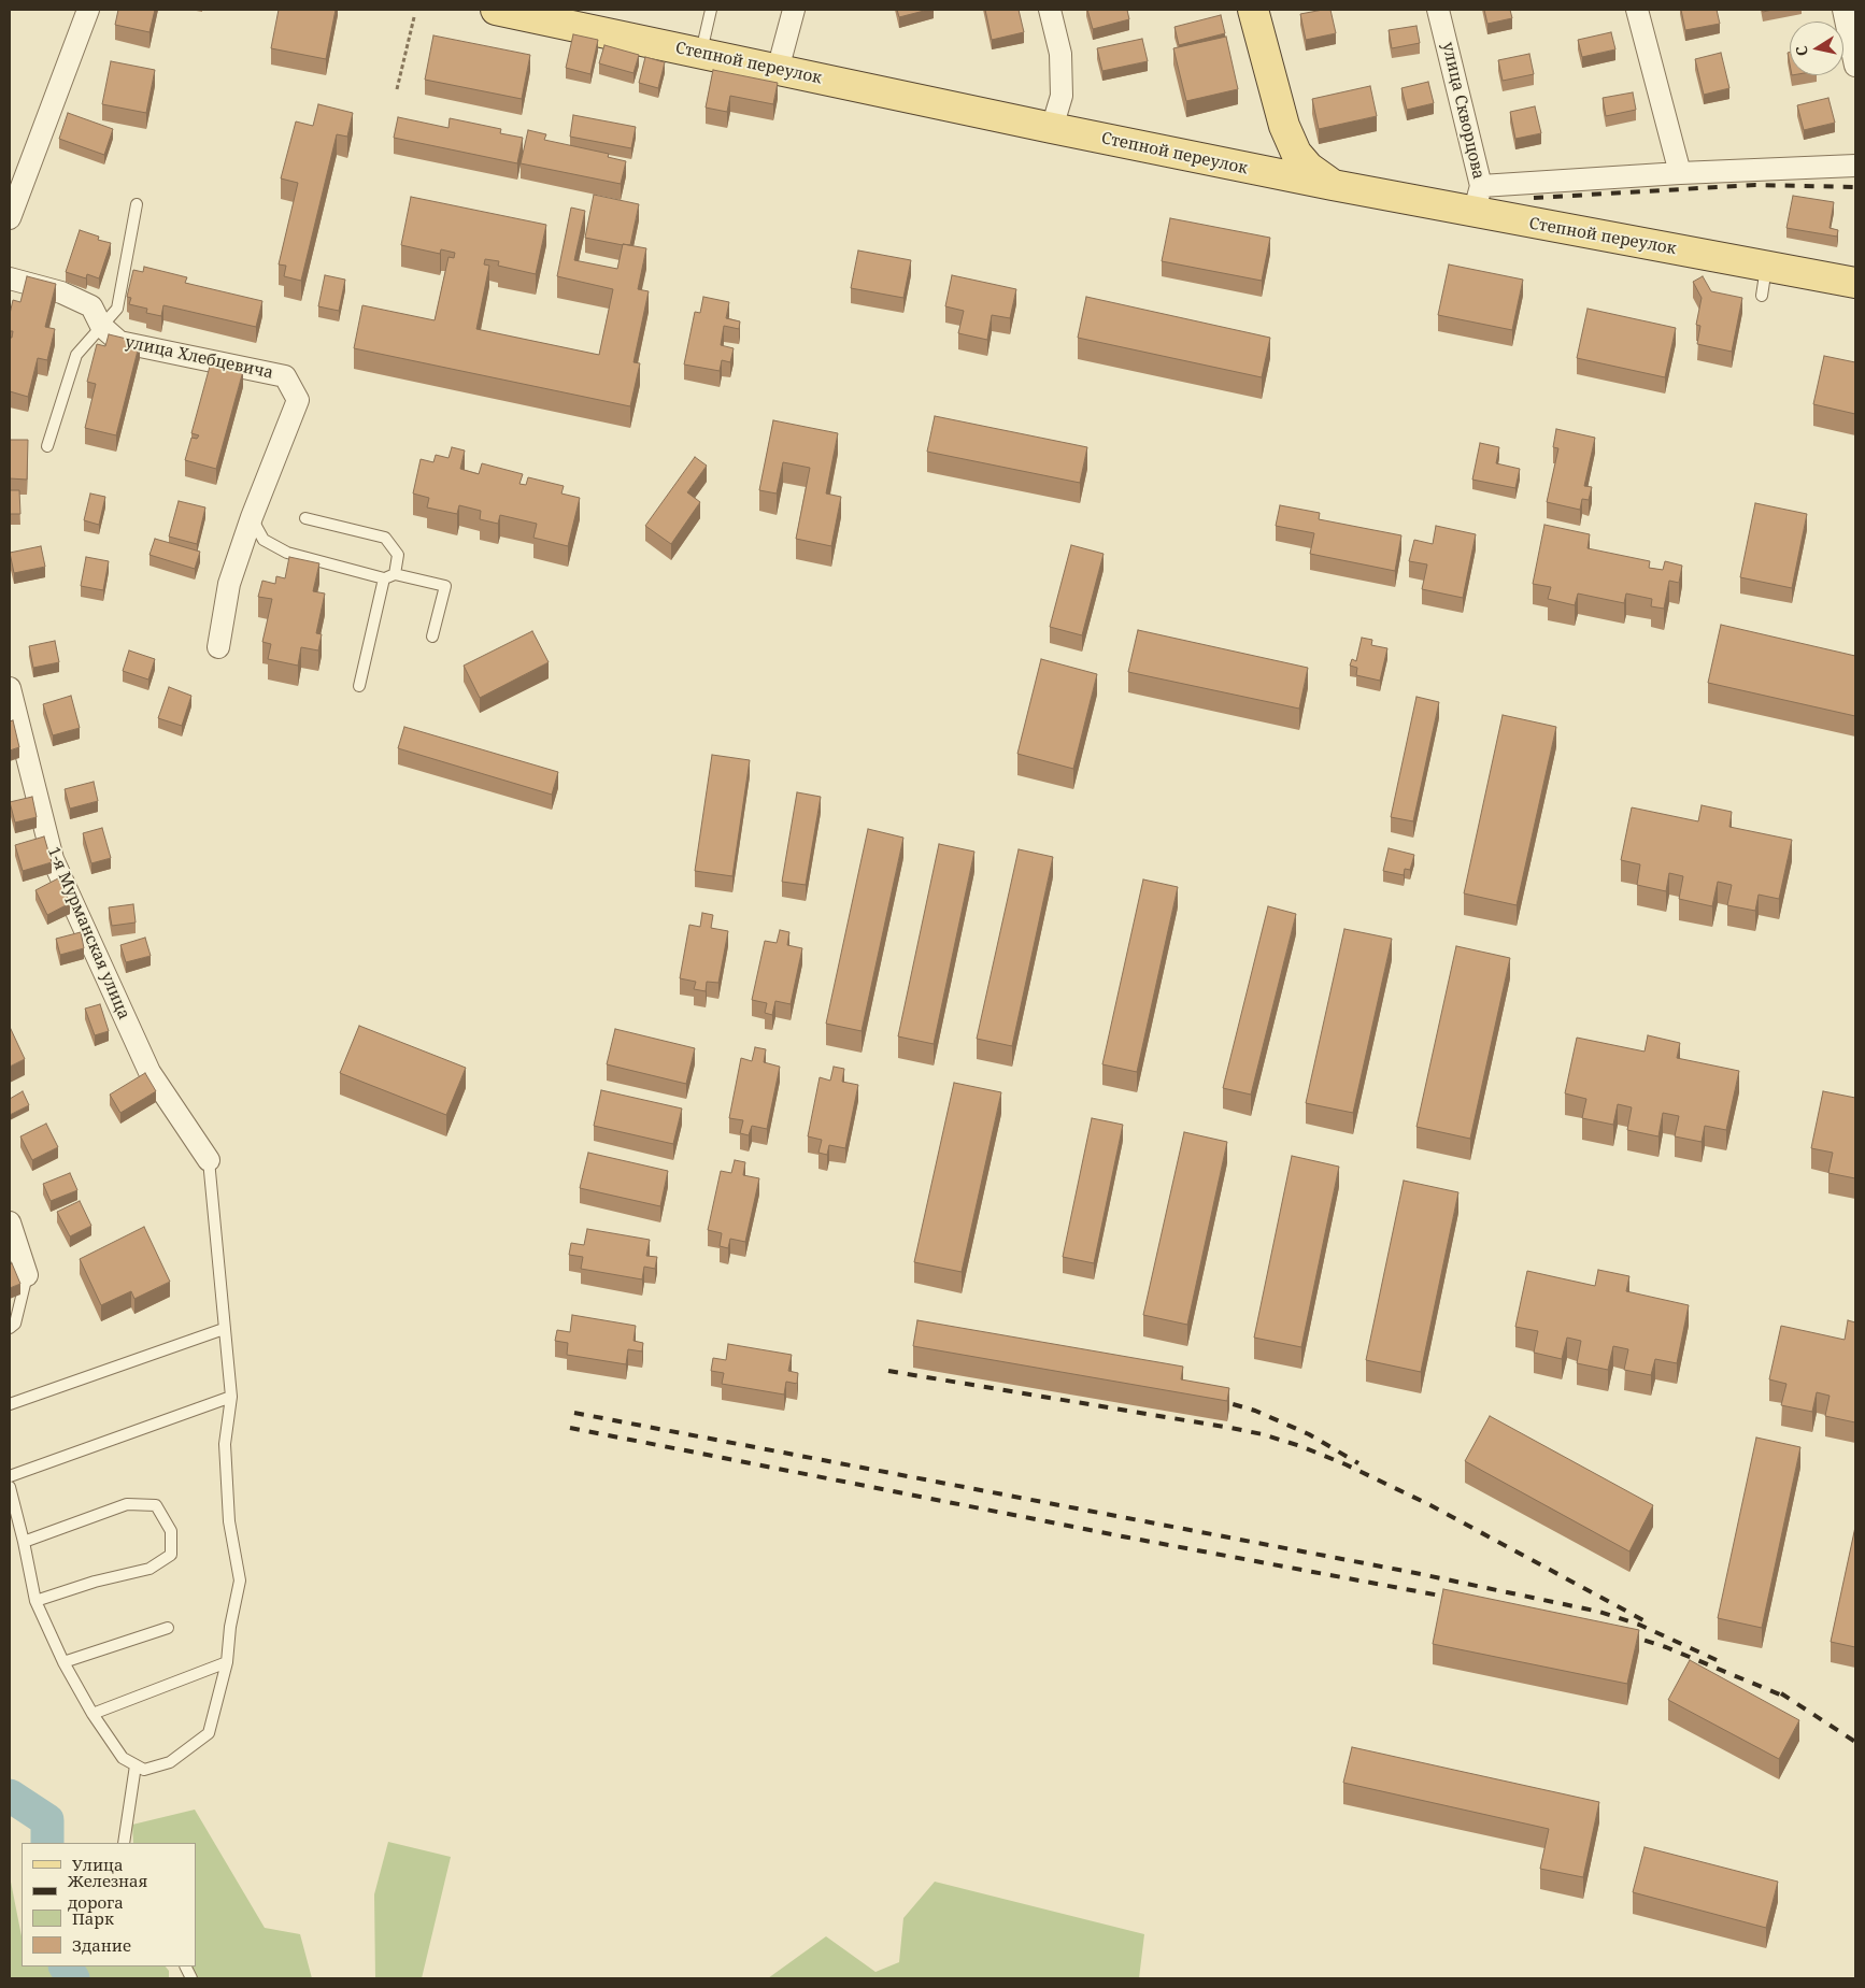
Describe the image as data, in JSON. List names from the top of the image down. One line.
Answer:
{"streets":{"main road":["Степной переулок"],"street":["улица Скворцова","улица Хлебцевича","1-я Мурманская улица"]},"crossings":[["Степной переулок","улица Скворцова"]],"legend":["Улица","Железная дорога","Парк","Здание"],"north":"left"}
